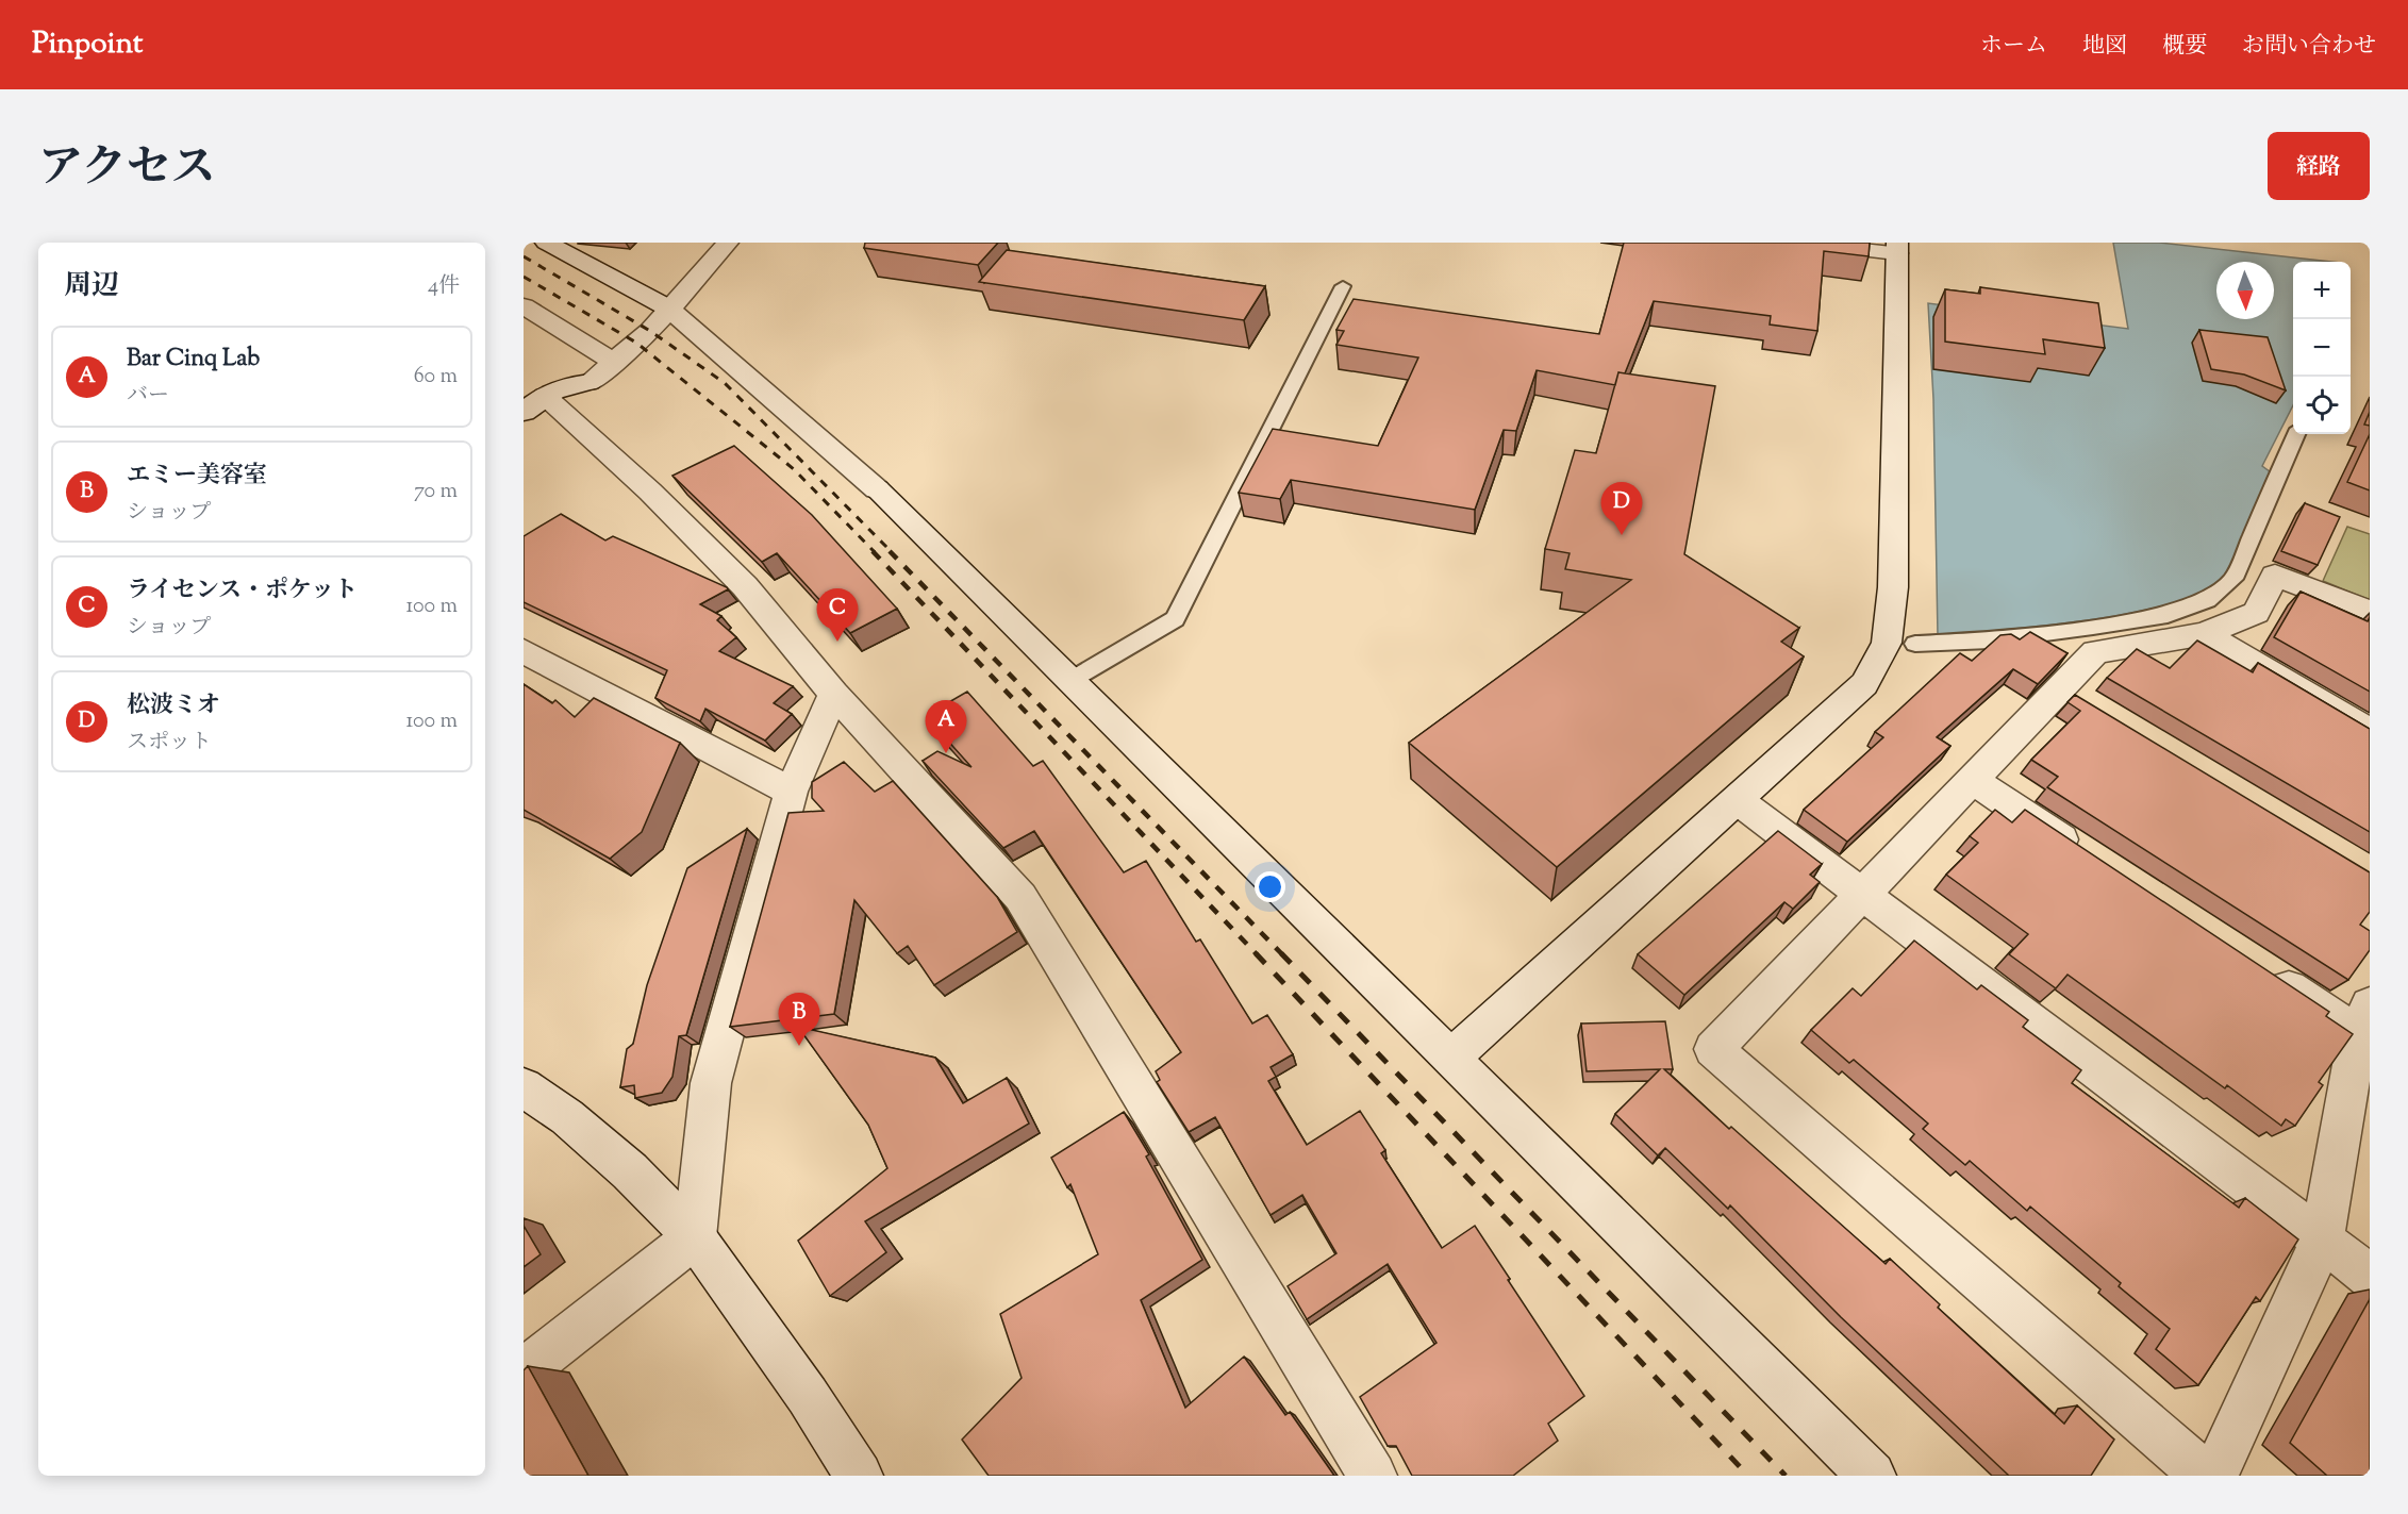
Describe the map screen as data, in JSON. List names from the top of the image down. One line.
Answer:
{"north":"bottom","page":{"header":"Pinpoint","nav":["ホーム","地図","概要","お問い合わせ"],"title":"アクセス","buttons":"経路","heading":["周辺","4件"],"map_buttons":["+","−"],"list":[{"mark":"A","name":"Bar Cinq Lab","note":"バー","value":"60 m"},{"mark":"B","name":"エミー美容室","note":"ショップ","value":"70 m"},{"mark":"C","name":"ライセンス・ポケット","note":"ショップ","value":"100 m"},{"mark":"D","name":"松波ミオ","note":"スポット","value":"100 m"}],"pins":["D","C","A","B"]}}
